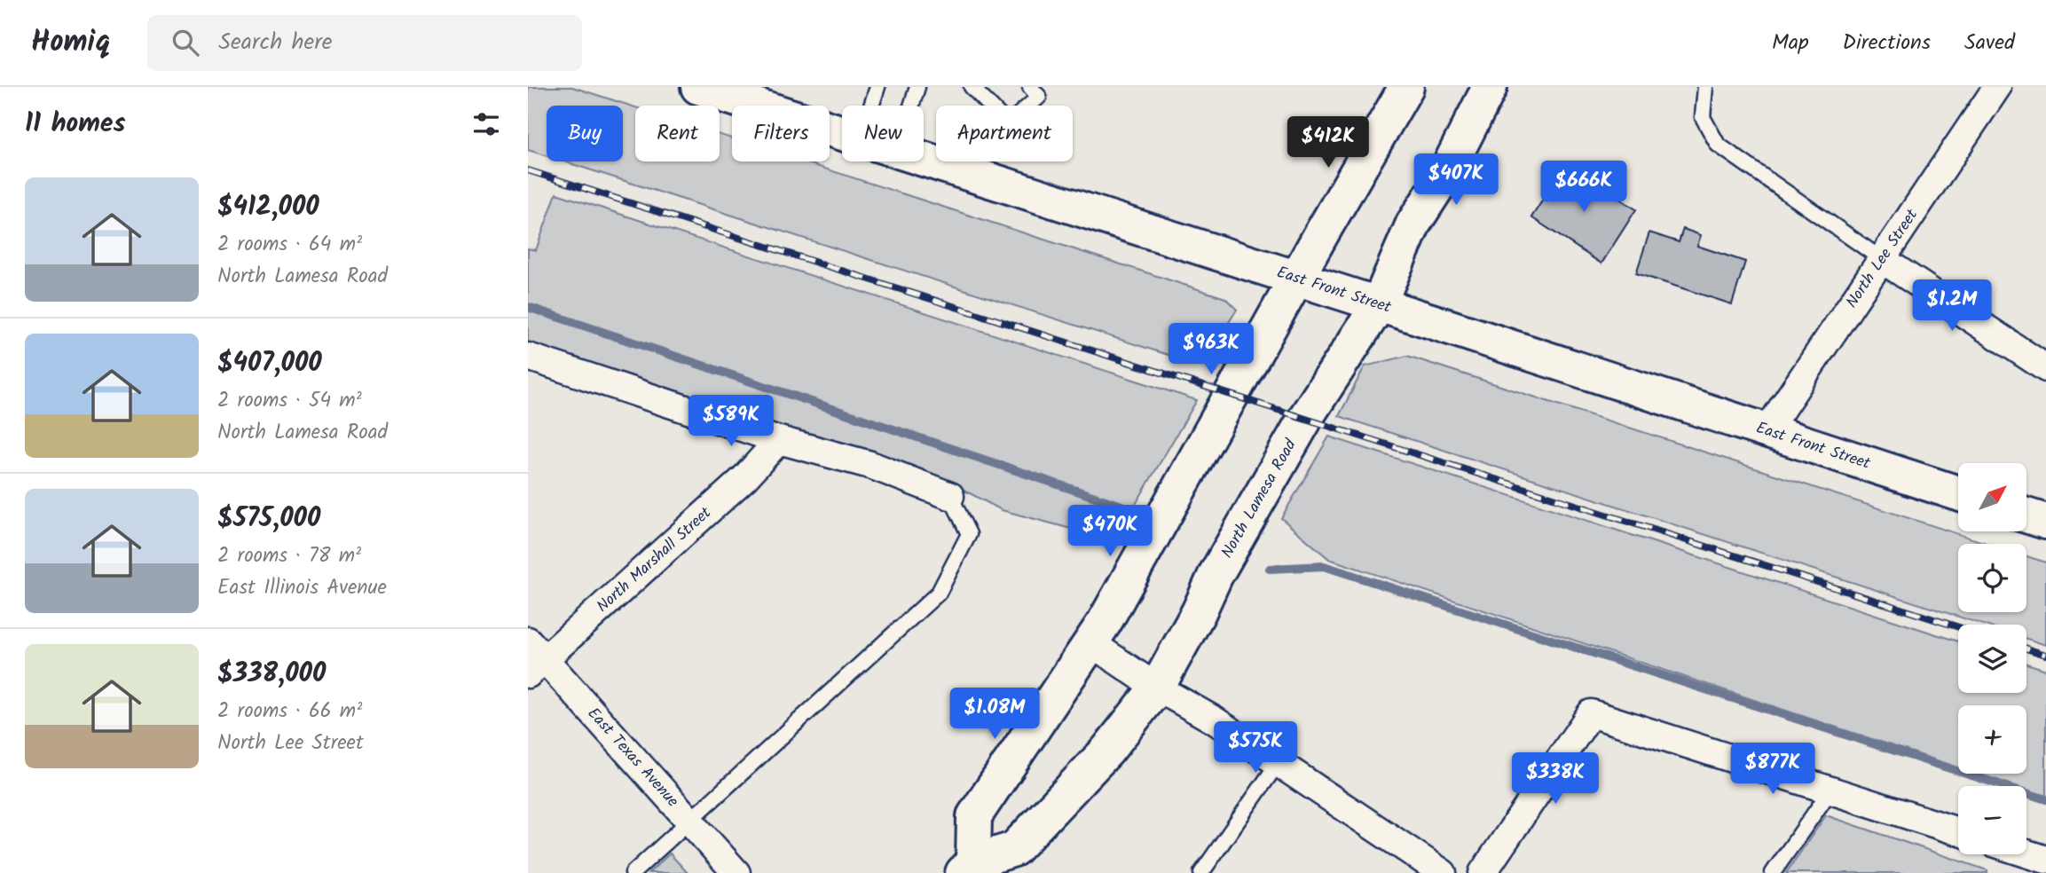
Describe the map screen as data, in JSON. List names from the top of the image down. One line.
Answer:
{"streets":{"main road":["East Front Street","North Lamesa Road"],"street":["North Lee Street","North Marshall Street","East Texas Avenue"]},"crossings":[["North Lee Street","East Front Street"],["East Front Street","North Lamesa Road"],["North Marshall Street","East Texas Avenue"]],"north":"top right","page":{"header":"Homiq","search":"Search here","nav":["Map","Directions","Saved"],"heading":"11 homes","chip":["Buy","Rent","Filters","New","Apartment"],"price":["$412K","$407K","$666K","$1.2M","$963K","$589K","$470K","$1.08M","$575K","$877K","$338K"],"list":[{"name":"$412,000","note":"2 rooms · 64 m² · North Lamesa Road"},{"name":"$407,000","note":"2 rooms · 54 m² · North Lamesa Road"},{"name":"$575,000","note":"2 rooms · 78 m² · East Illinois Avenue"},{"name":"$338,000","note":"2 rooms · 66 m² · North Lee Street"}],"map_buttons":["+","−"]}}
